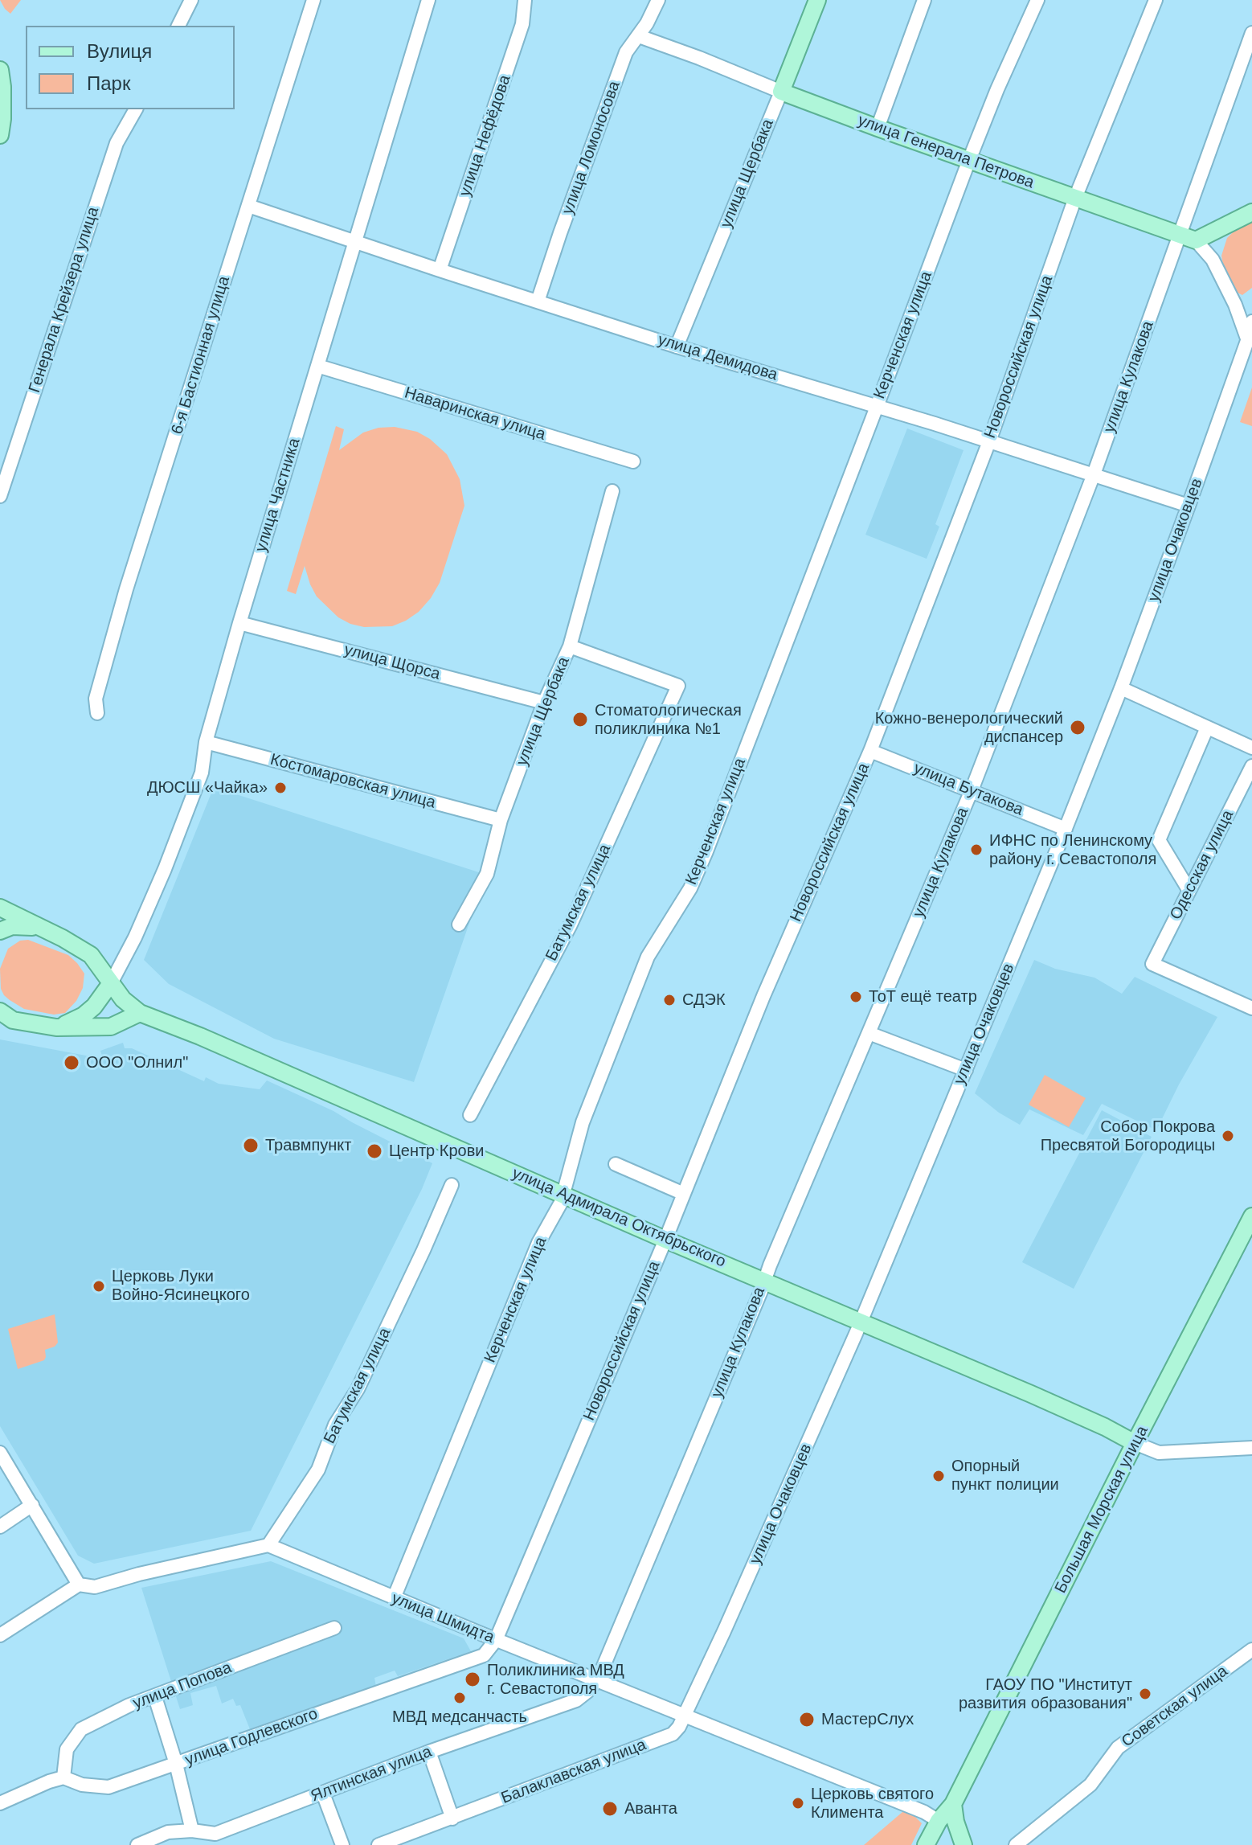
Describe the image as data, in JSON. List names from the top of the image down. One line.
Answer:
{"streets":{"main road":["улица Генерала Петрова","улица Щербака","улица Адмирала Октябрьского","Большая Морская улица"],"street":["улица Нефёдова","улица Ломоносова","Генерала Крейзера улица","Керченская улица","6-я Бастионная улица","Новороссийская улица","улица Демидова","улица Кулакова","Наваринская улица","улица Частника","улица Очаковцев","улица Щорса","Костомаровская улица","улица Бутакова","Одесская улица","Батумская улица","улица Шмидта","улица Попова","Советская улица","улица Годлевского","Балаклавская улица","Ялтинская улица"]},"crossings":[["улица Нефёдова","улица Демидова"],["улица Ломоносова","улица Генерала Петрова"],["улица Ломоносова","улица Демидова"],["улица Генерала Петрова","улица Щербака"],["улица Генерала Петрова","Керченская улица"],["улица Генерала Петрова","Новороссийская улица"],["улица Генерала Петрова","улица Кулакова"],["улица Щербака","улица Демидова"],["улица Щербака","улица Щорса"],["улица Щербака","Костомаровская улица"],["улица Щербака","Батумская улица"],["Керченская улица","улица Демидова"],["Керченская улица","улица Адмирала Октябрьского"],["Керченская улица","улица Шмидта"],["6-я Бастионная улица","улица Демидова"],["Новороссийская улица","улица Демидова"],["Новороссийская улица","улица Бутакова"],["Новороссийская улица","улица Адмирала Октябрьского"],["Новороссийская улица","улица Шмидта"],["Новороссийская улица","улица Годлевского"],["улица Демидова","улица Кулакова"],["улица Демидова","улица Частника"],["улица Демидова","улица Очаковцев"],["улица Кулакова","улица Бутакова"],["улица Кулакова","улица Адмирала Октябрьского"],["улица Кулакова","улица Шмидта"],["улица Кулакова","Ялтинская улица"],["Наваринская улица","улица Частника"],["улица Частника","улица Щорса"],["улица Частника","Костомаровская улица"],["улица Частника","улица Адмирала Октябрьского"],["улица Очаковцев","улица Бутакова"],["улица Очаковцев","улица Адмирала Октябрьского"],["улица Очаковцев","улица Шмидта"],["улица Очаковцев","Балаклавская улица"],["Батумская улица","улица Шмидта"],["улица Адмирала Октябрьского","Большая Морская улица"],["Большая Морская улица","улица Шмидта"],["улица Шмидта","улица Годлевского"],["улица Шмидта","Балаклавская улица"],["улица Шмидта","Ялтинская улица"],["улица Попова","улица Годлевского"]],"places":["Стоматологическая поликлиника №1","Кожно-венерологический диспансер","ДЮСШ «Чайка»","ИФНС по Ленинскому району г. Севастополя","ТоТ ещё театр","СДЭК","ООО \"Олнил\"","Собор Покрова Пресвятой Богородицы","Травмпункт","Центр Крови","Церковь Луки Войно-Ясинецкого","Опорный пункт полиции","Поликлиника МВД г. Севастополя","ГАОУ ПО \"Институт развития образования\"","МВД медсанчасть","МастерСлух","Церковь святого Климента","Аванта"],"legend":["Вулиця","Парк"]}
